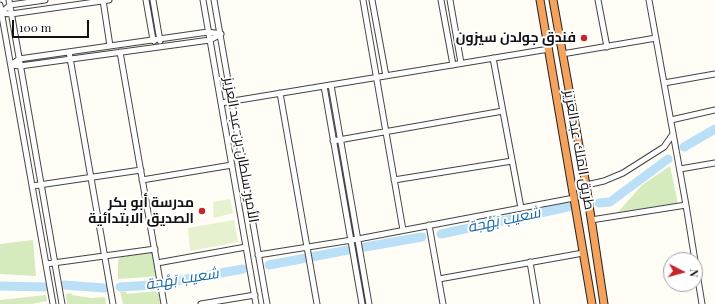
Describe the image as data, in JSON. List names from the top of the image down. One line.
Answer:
{"streets":{"highway":["طريق الملك عبدالعزيز"],"street":["الأمير سلطان بن عبد العزيز"]},"water":["شعيب بَهْجة"],"places":["فندق جولدن سيزون","مدرسة أبو بكر الصديق الابتدائية"],"scale_bar":"100 m","north":"right"}
